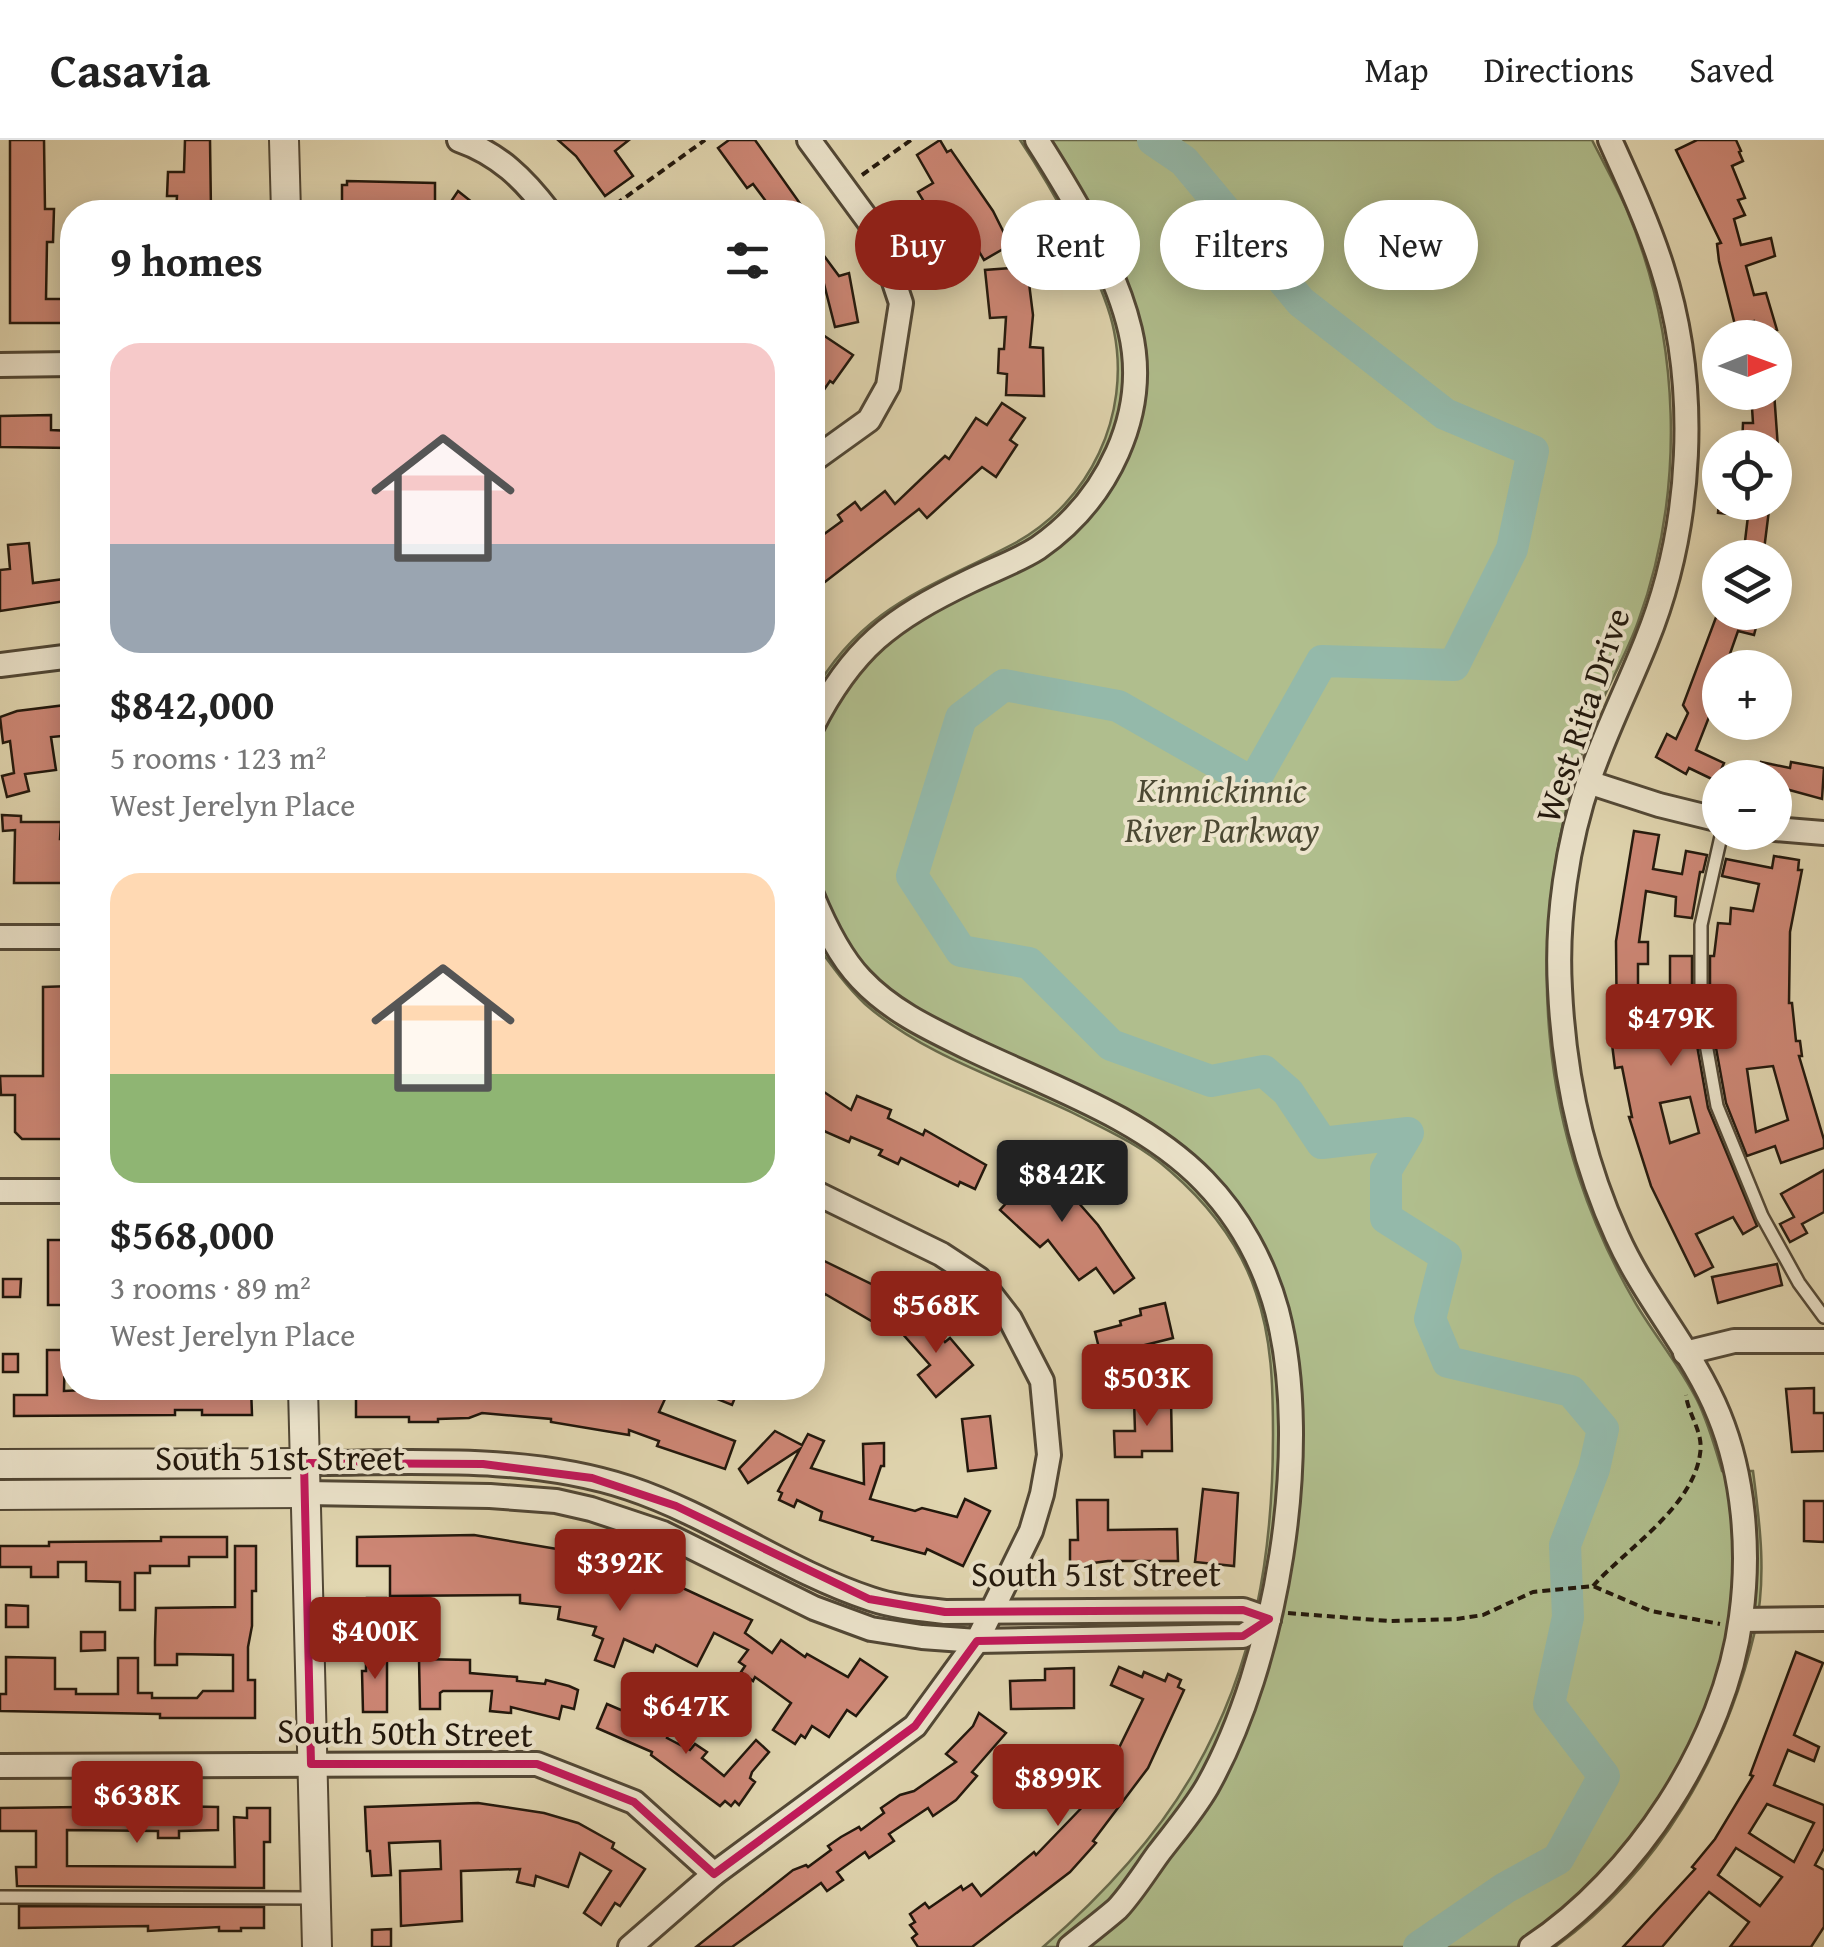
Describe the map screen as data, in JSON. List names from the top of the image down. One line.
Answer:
{"streets":{"street":["West Rita Drive","South 51st Street","South 50th Street"]},"parks":["Kinnickinnic River Parkway"],"north":"right","page":{"header":"Casavia","nav":["Map","Directions","Saved"],"chip":["Buy","Rent","Filters","New"],"heading":"9 homes","map_buttons":["+","−"],"list":[{"name":"$842,000","note":"5 rooms · 123 m² · West Jerelyn Place"},{"name":"$568,000","note":"3 rooms · 89 m² · West Jerelyn Place"}],"price":["$479K","$842K","$568K","$503K","$392K","$400K","$647K","$899K","$638K"]}}
